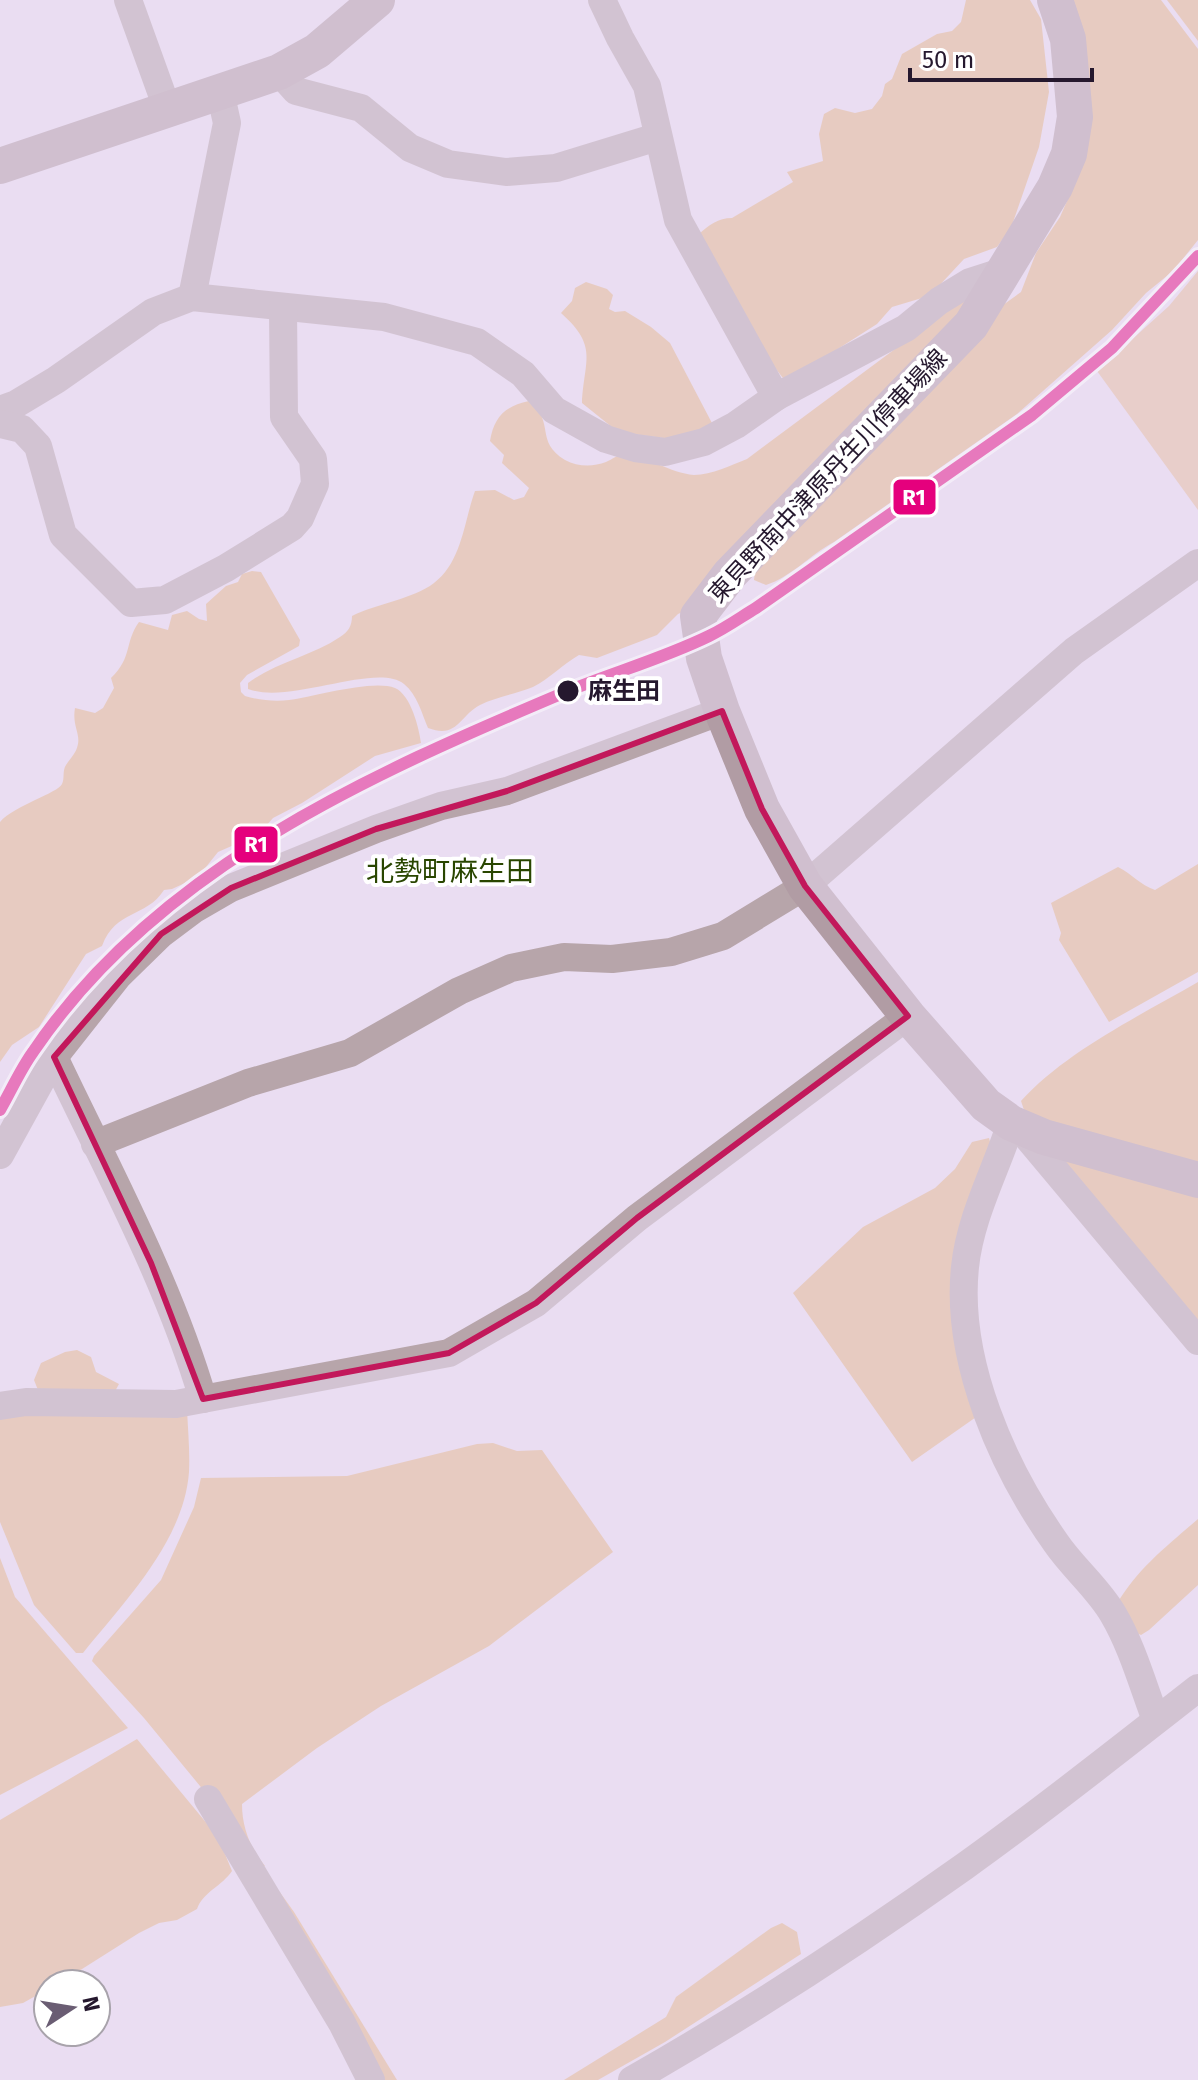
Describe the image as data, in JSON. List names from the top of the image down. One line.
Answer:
{"streets":{"main road":["東貝野南中津原丹生川停車場線"]},"districts":["北勢町麻生田"],"places":["麻生田"],"lines":["transit line R1"],"scale_bar":"50 m","north":"right"}
